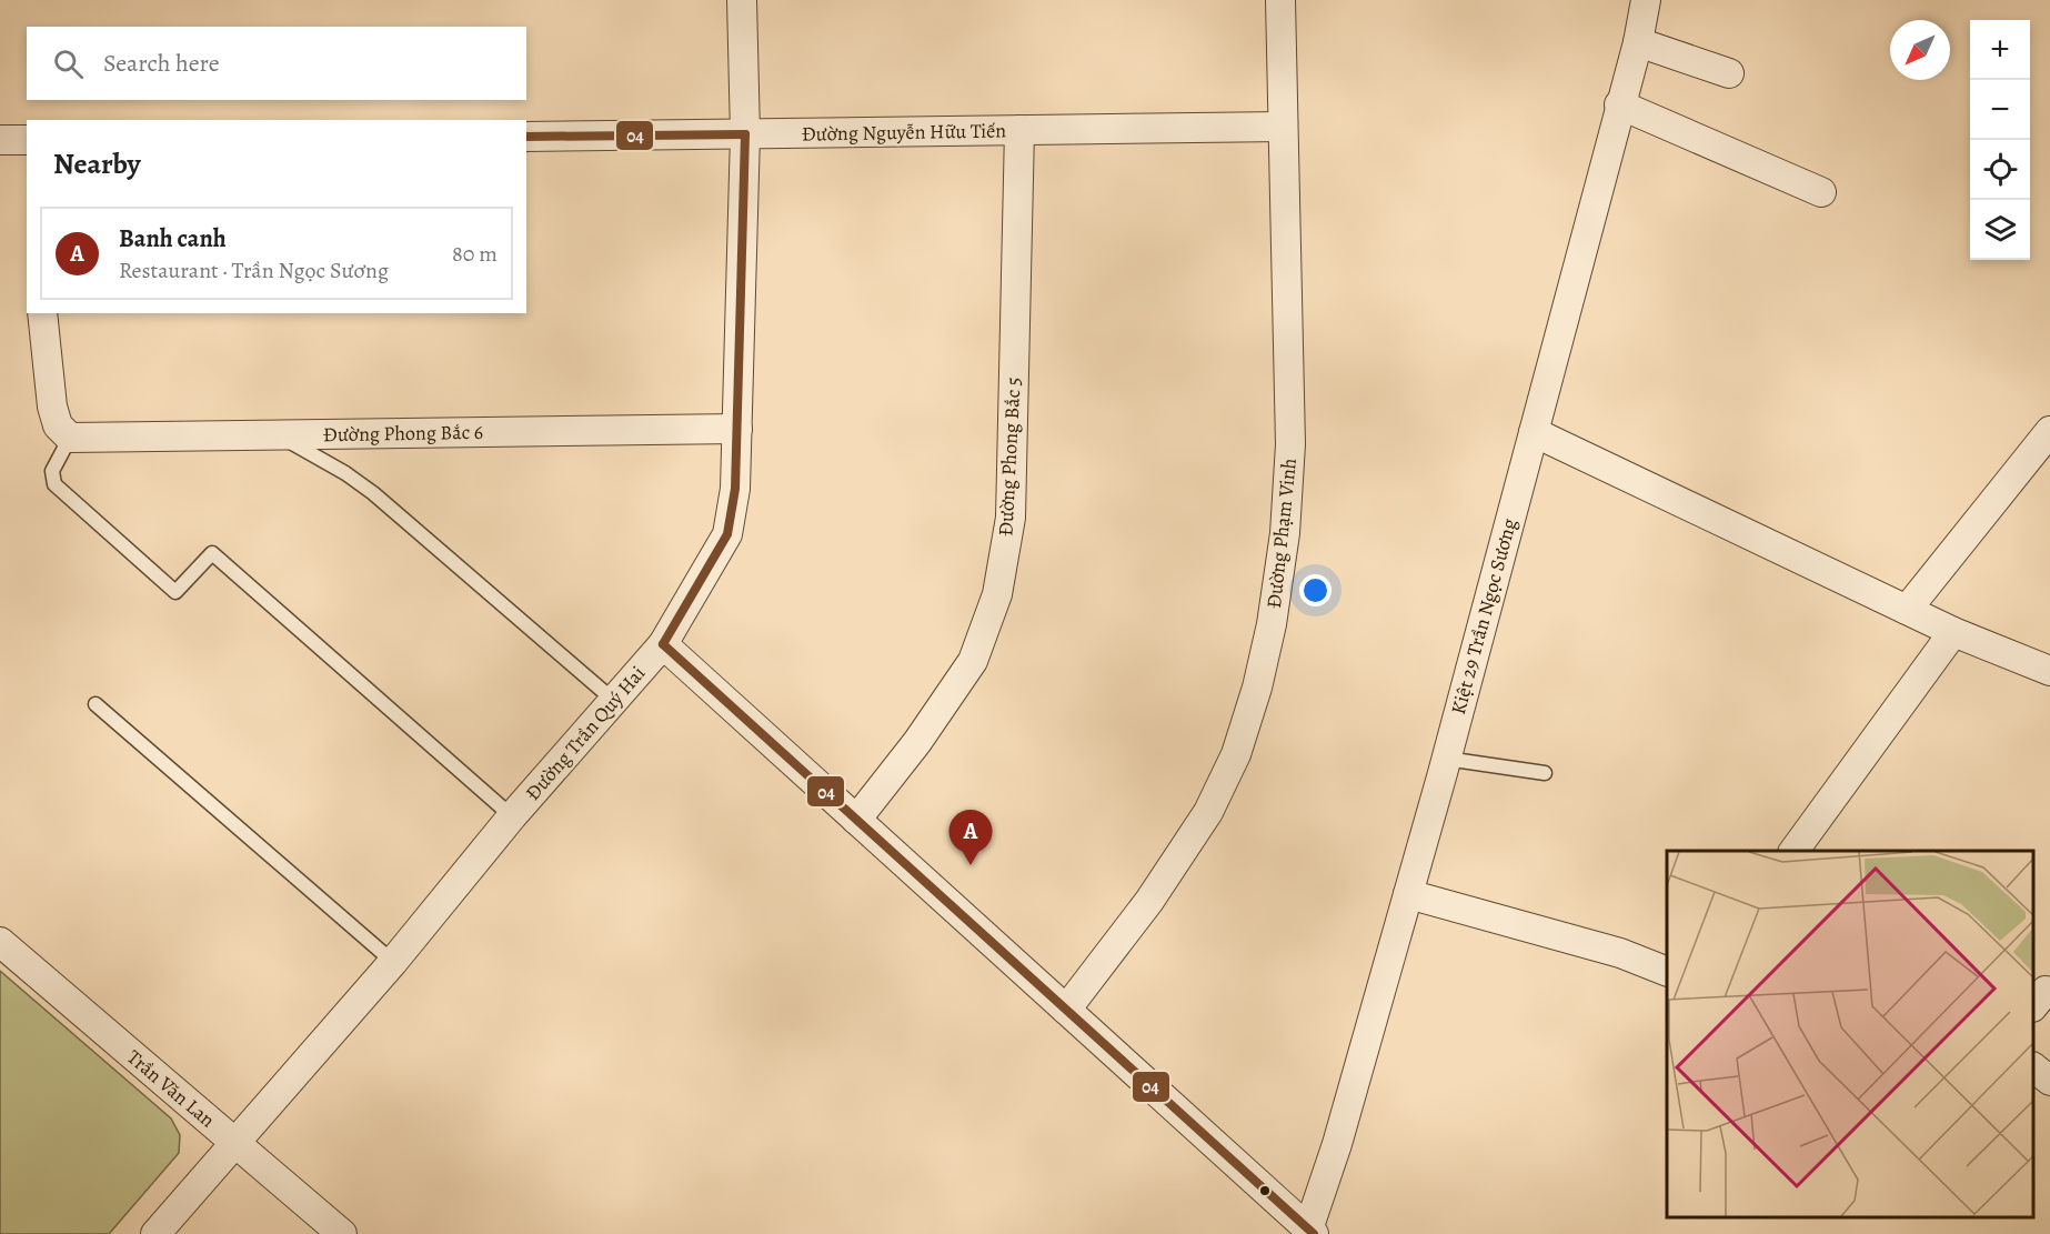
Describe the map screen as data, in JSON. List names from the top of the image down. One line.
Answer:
{"streets":{"street":["Đường Nguyễn Hữu Tiến","Đường Phong Bắc 6","Đường Phong Bắc 5","Đường Phạm Vinh","Kiệt 29 Trần Ngọc Sương","Đường Trần Quý Hai","Trần Văn Lan"]},"crossings":[["Đường Nguyễn Hữu Tiến","Đường Phong Bắc 5"],["Đường Nguyễn Hữu Tiến","Đường Phạm Vinh"],["Đường Nguyễn Hữu Tiến","Đường Trần Quý Hai"],["Đường Phong Bắc 6","Đường Trần Quý Hai"],["Đường Trần Quý Hai","Trần Văn Lan"]],"lines":["transit line 04"],"north":"bottom left","page":{"map_buttons":["+","−"],"search":"Search here","heading":"Nearby","list":[{"mark":"A","name":"Banh canh","note":"Restaurant · Trần Ngọc Sương","value":"80 m"}],"pins":"A"}}
